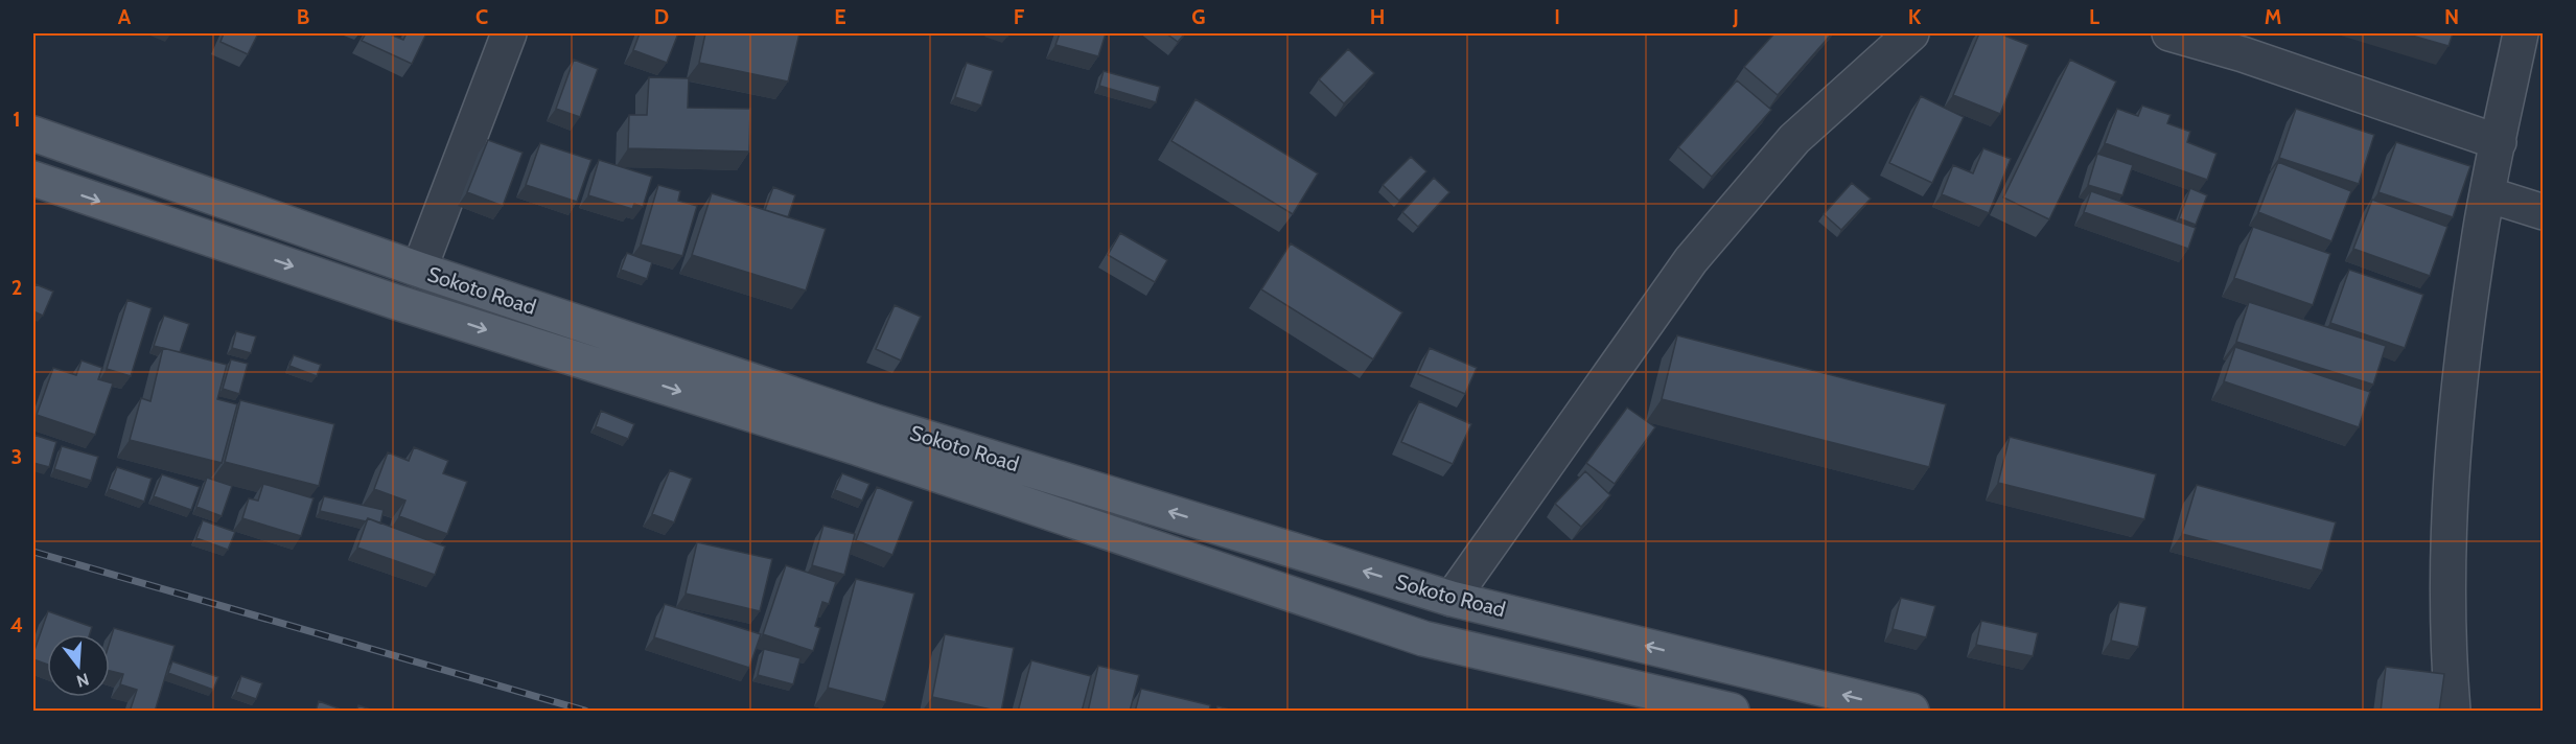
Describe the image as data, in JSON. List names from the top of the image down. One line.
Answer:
{"streets":{"main road":["Sokoto Road"]},"north":"bottom","grid":{"columns":["A","B","C","D","E","F","G","H","I","J","K","L","M","N"],"rows":["1","2","3","4"]}}
